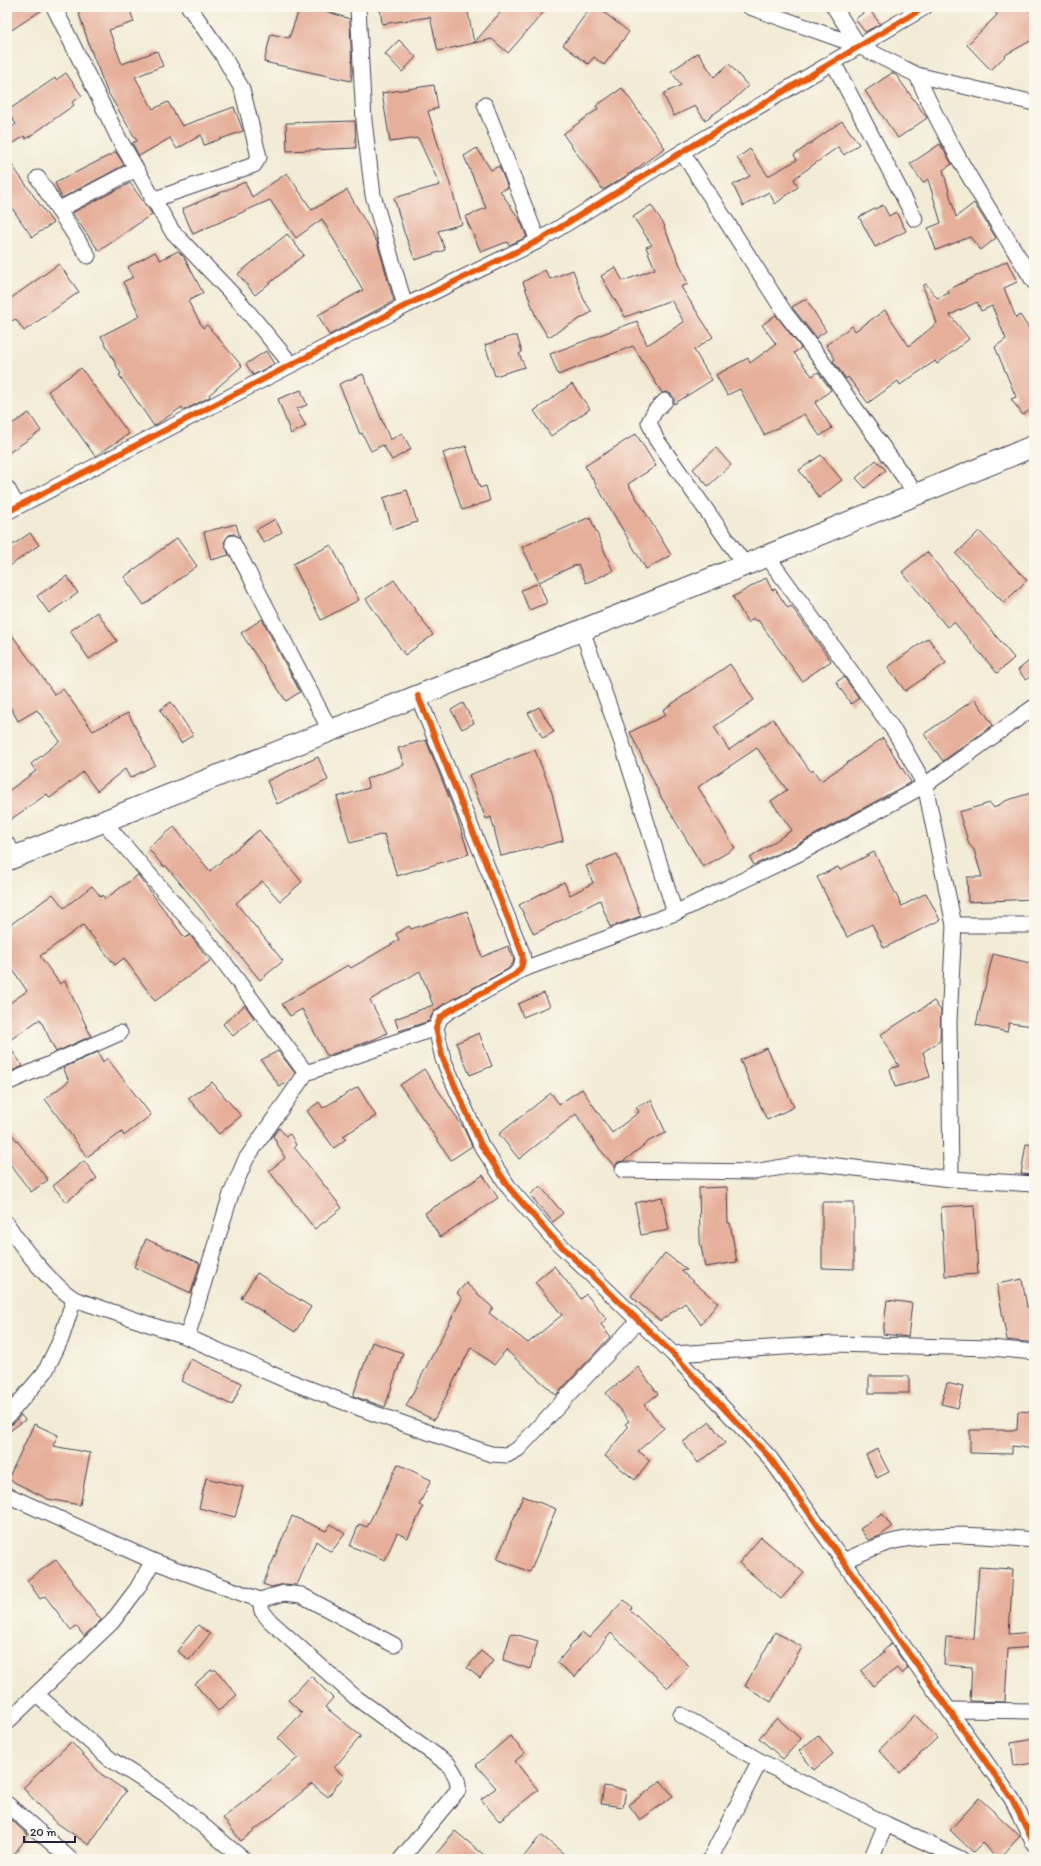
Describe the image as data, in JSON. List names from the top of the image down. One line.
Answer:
{"scale_bar":"20 m"}
